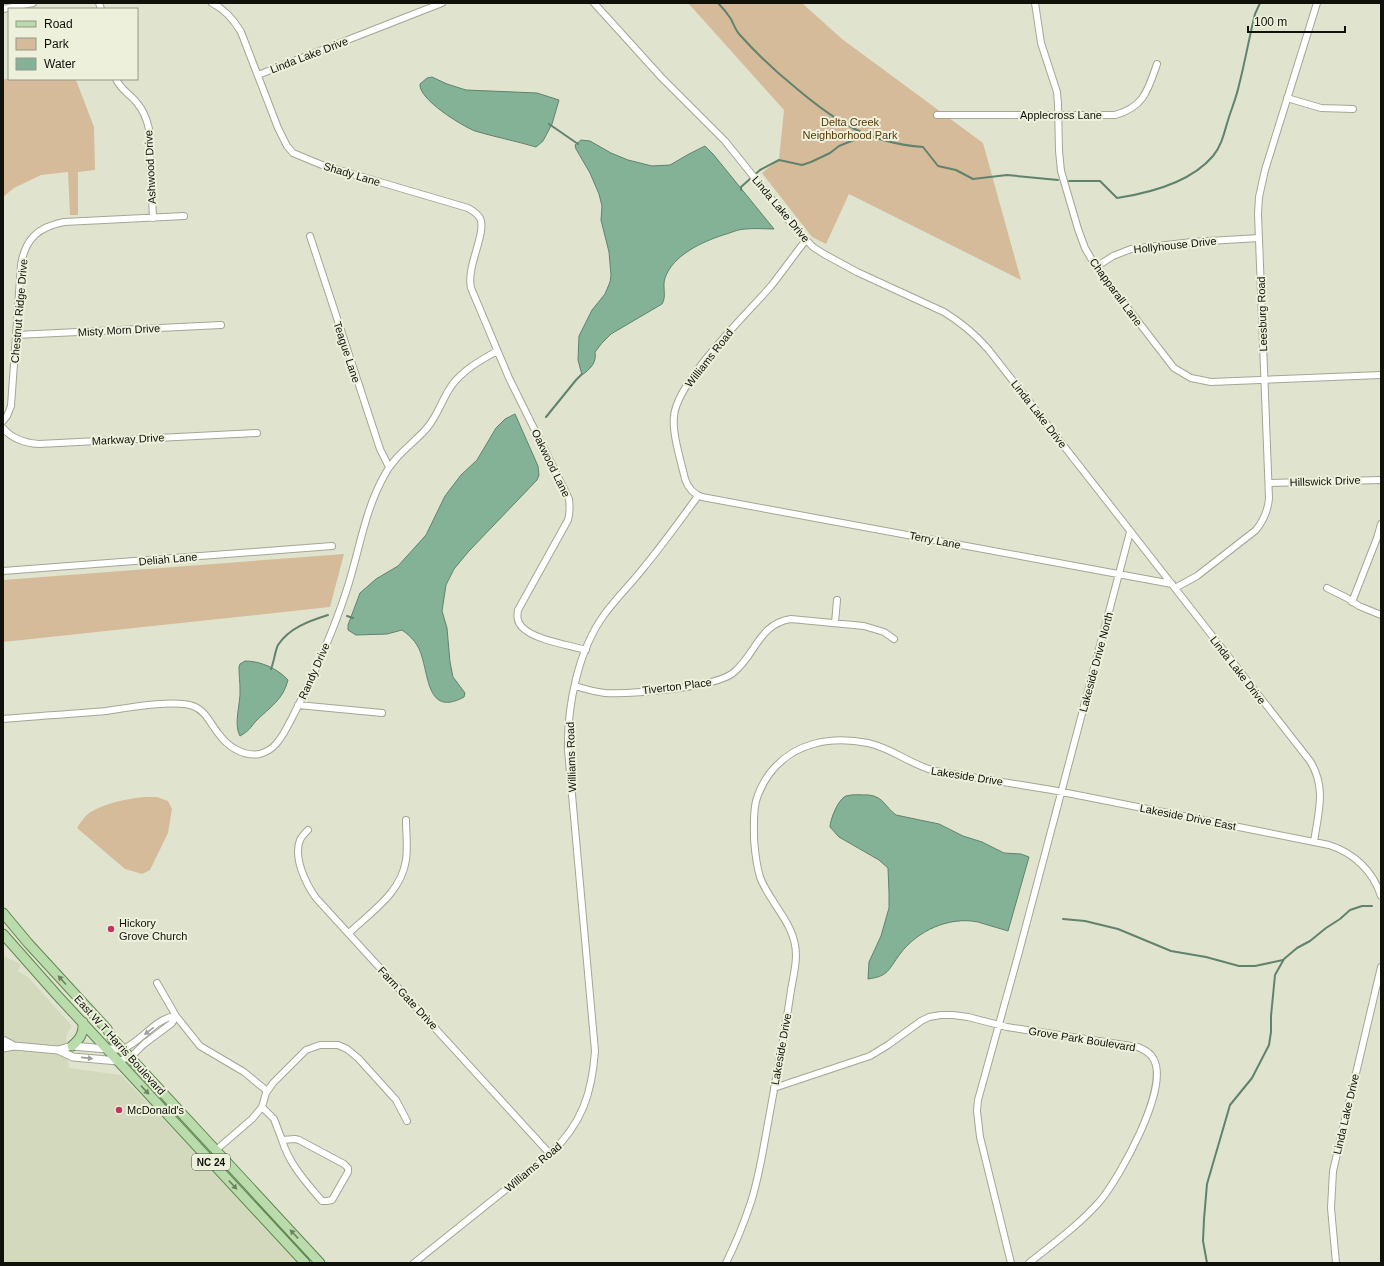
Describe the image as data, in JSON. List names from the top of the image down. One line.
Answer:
{"streets":{"main road":["East W T Harris Boulevard","NC 24"],"street":["Linda Lake Drive","Applecross Lane","Ashwood Drive","Shady Lane","Hollyhouse Drive","Chapparall Lane","Chestnut Ridge Drive","Leesburg Road","Misty Morn Drive","Teague Lane","Williams Road","Markway Drive","Oakwood Lane","Hillswick Drive","Terry Lane","Deliah Lane","Lakeside Drive North","Randy Drive","Tiverton Place","Lakeside Drive","Lakeside Drive East","Farm Gate Drive","Grove Park Boulevard"]},"crossings":[["Linda Lake Drive","Shady Lane"],["Linda Lake Drive","Leesburg Road"],["Linda Lake Drive","Williams Road"],["Linda Lake Drive","Terry Lane"],["Linda Lake Drive","Lakeside Drive North"],["Linda Lake Drive","Lakeside Drive East"],["Applecross Lane","Chapparall Lane"],["Ashwood Drive","Chestnut Ridge Drive"],["Shady Lane","Oakwood Lane"],["Hollyhouse Drive","Chapparall Lane"],["Hollyhouse Drive","Leesburg Road"],["Chapparall Lane","Leesburg Road"],["Chestnut Ridge Drive","Misty Morn Drive"],["Leesburg Road","Hillswick Drive"],["Leesburg Road","Terry Lane"],["Teague Lane","Randy Drive"],["Williams Road","Oakwood Lane"],["Williams Road","Terry Lane"],["Williams Road","Tiverton Place"],["Williams Road","Farm Gate Drive"],["Oakwood Lane","Randy Drive"],["Terry Lane","Lakeside Drive North"],["Lakeside Drive North","Lakeside Drive"],["Lakeside Drive North","Lakeside Drive East"],["Lakeside Drive","Lakeside Drive East"],["Lakeside Drive","Grove Park Boulevard"]],"parks":["Delta Creek Neighborhood Park"],"places":["Hickory Grove Church","McDonald's"],"legend":["Road","Park","Water"],"scale_bar":"100 m"}
